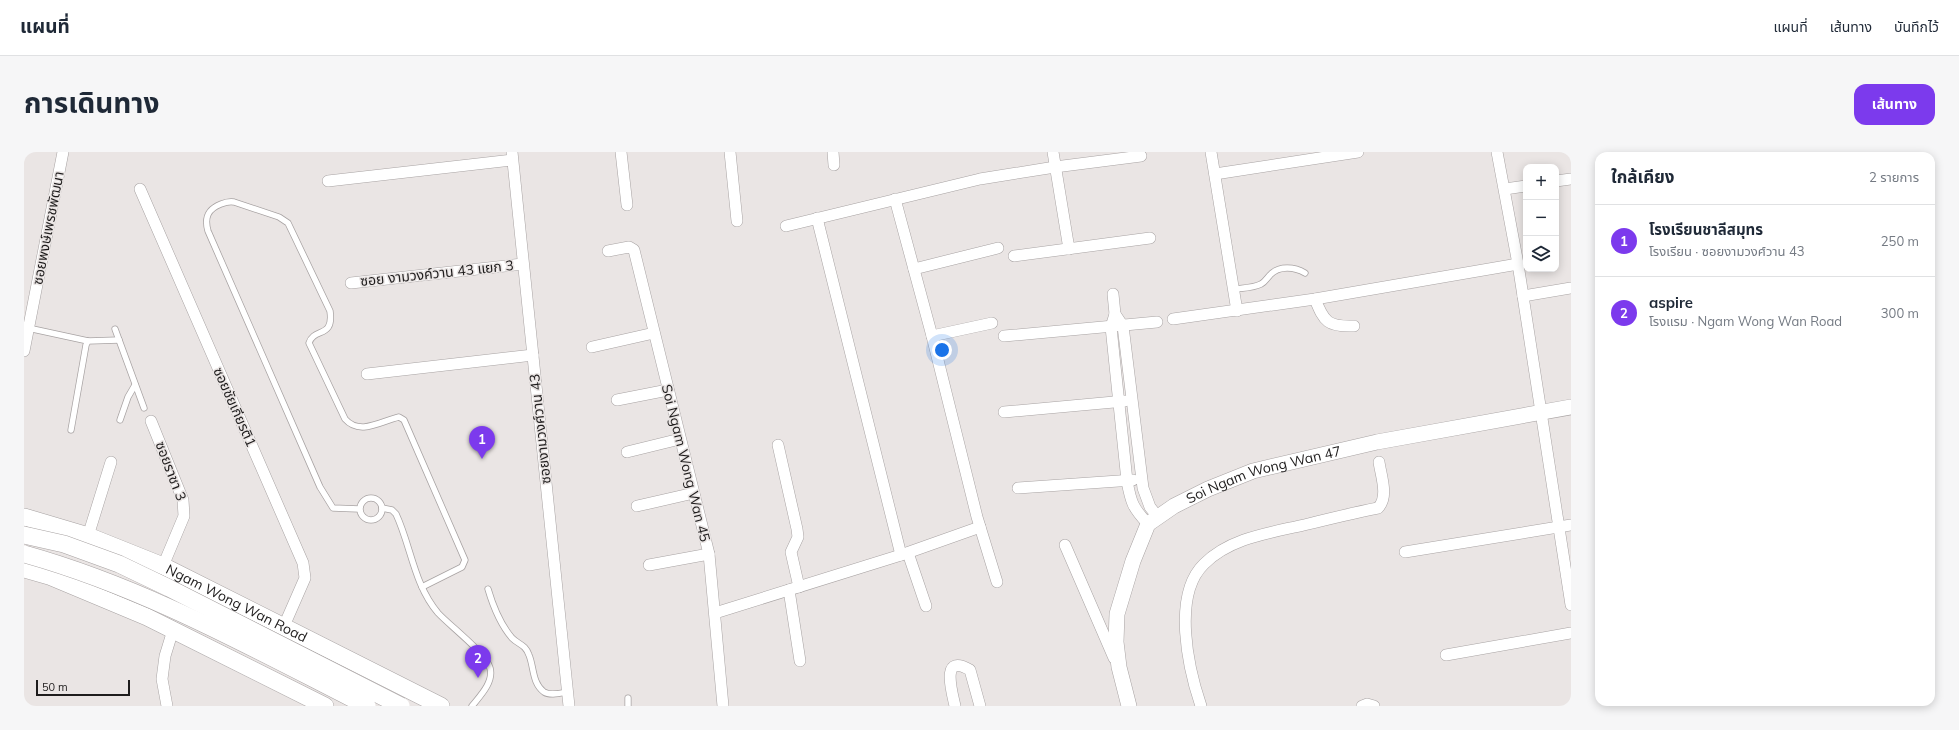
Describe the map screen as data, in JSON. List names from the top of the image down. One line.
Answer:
{"streets":{"main road":["Ngam Wong Wan Road"],"street":["ซอยพงษ์เพรชพัฒนา","ซอย งามวงค์วาน 43 แยก 3","ซอยชัยเกียรติ1","ซอยงามวงศ์วาน 43","Soi Ngam Wong Wan 45","ซอยราชา 3","Soi Ngam Wong Wan 47"]},"crossings":[["ซอย งามวงค์วาน 43 แยก 3","ซอยงามวงศ์วาน 43"],["ซอยชัยเกียรติ1","Ngam Wong Wan Road"],["ซอยราชา 3","Ngam Wong Wan Road"]],"scale_bar":"50 m","page":{"header":"แผนที่","nav":["แผนที่","เส้นทาง","บันทึกไว้"],"title":"การเดินทาง","buttons":"เส้นทาง","heading":["ใกล้เคียง","2 รายการ"],"map_buttons":["+","−"],"list":[{"mark":"1","name":"โรงเรียนชาลีสมุทร","note":"โรงเรียน · ซอยงามวงศ์วาน 43","value":"250 m"},{"mark":"2","name":"aspire","note":"โรงแรม · Ngam Wong Wan Road","value":"300 m"}],"pins":["1","2"],"scale":"50 m"}}
